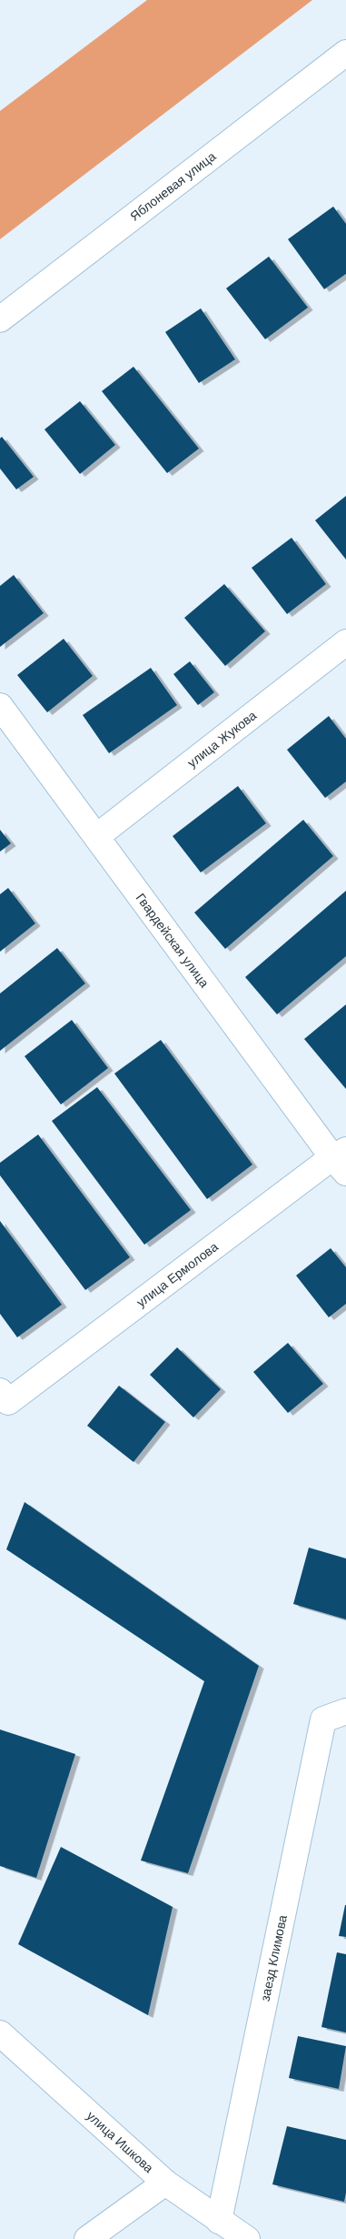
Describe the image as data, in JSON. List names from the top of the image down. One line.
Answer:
{"streets":{"street":["Яблоневая улица","улица Жукова","Гвардейская улица","улица Ермолова","заезд Климова","улица Ишкова"]},"crossings":[["улица Жукова","Гвардейская улица"],["Гвардейская улица","улица Ермолова"],["заезд Климова","улица Ишкова"]]}
